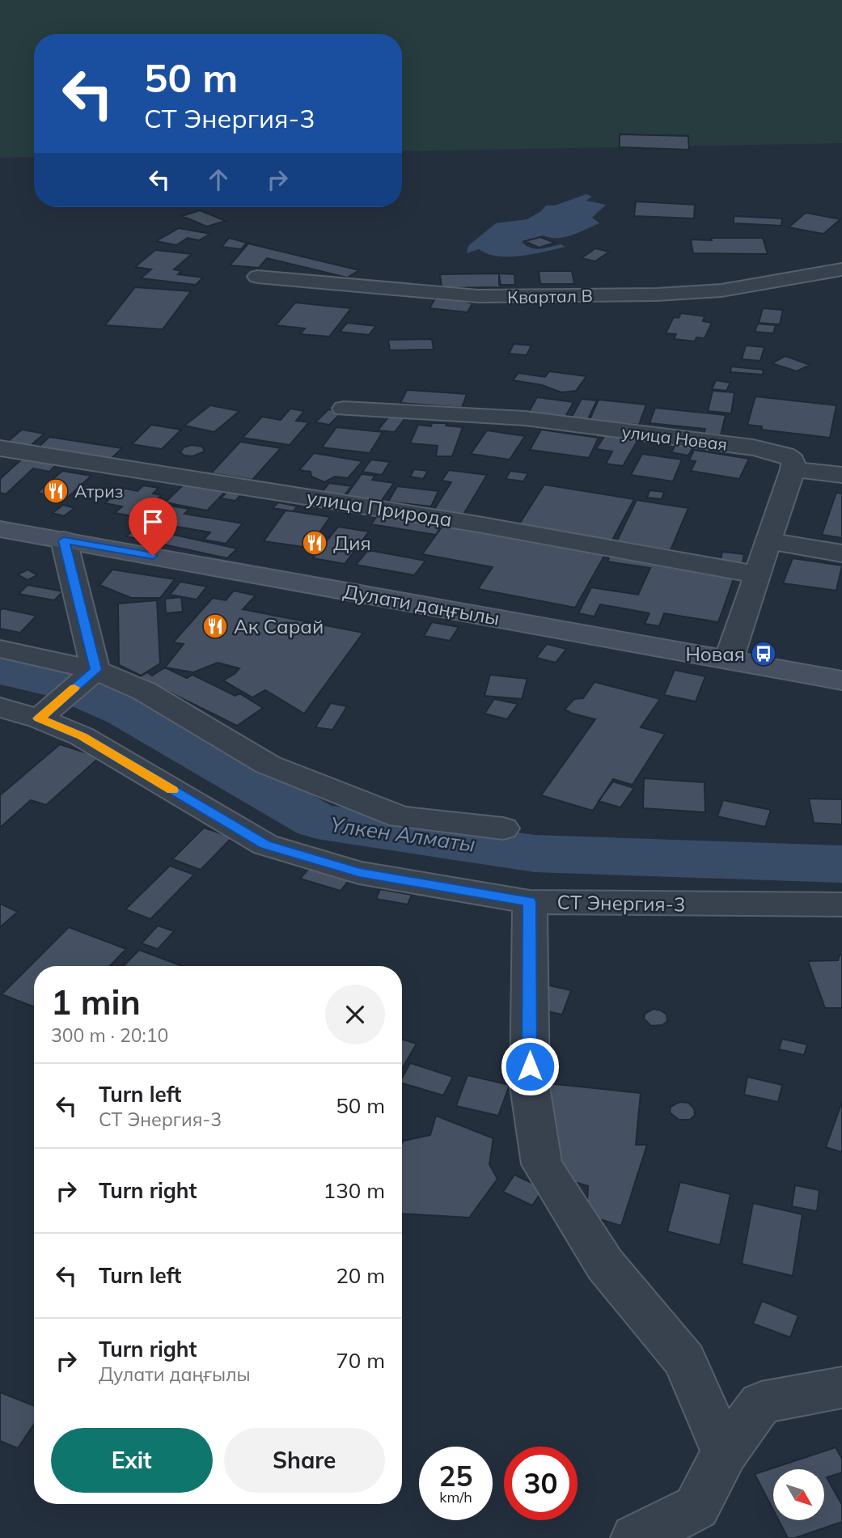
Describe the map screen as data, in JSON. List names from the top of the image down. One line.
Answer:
{"streets":{"main road":["Дулати даңғылы"],"street":["Квартал В","улица Новая","улица Природа","СТ Энергия-3"]},"water":["Үлкен Алматы"],"places":{"restaurant":["Атриз","Дия","Ак Сарай"],"bus stop":["Новая"]},"north":"bottom right","page":{"turn":["50 m","СТ Энергия-3"],"heading":["1 min","300 m · 20:10"],"list":[{"name":"Turn left","note":"СТ Энергия-3","value":"50 m"},{"name":"Turn right","value":"130 m"},{"name":"Turn left","value":"20 m"},{"name":"Turn right","note":"Дулати даңғылы","value":"70 m"}],"buttons":["Exit","Share"],"speed":"25 km/h","limit":"30"}}
